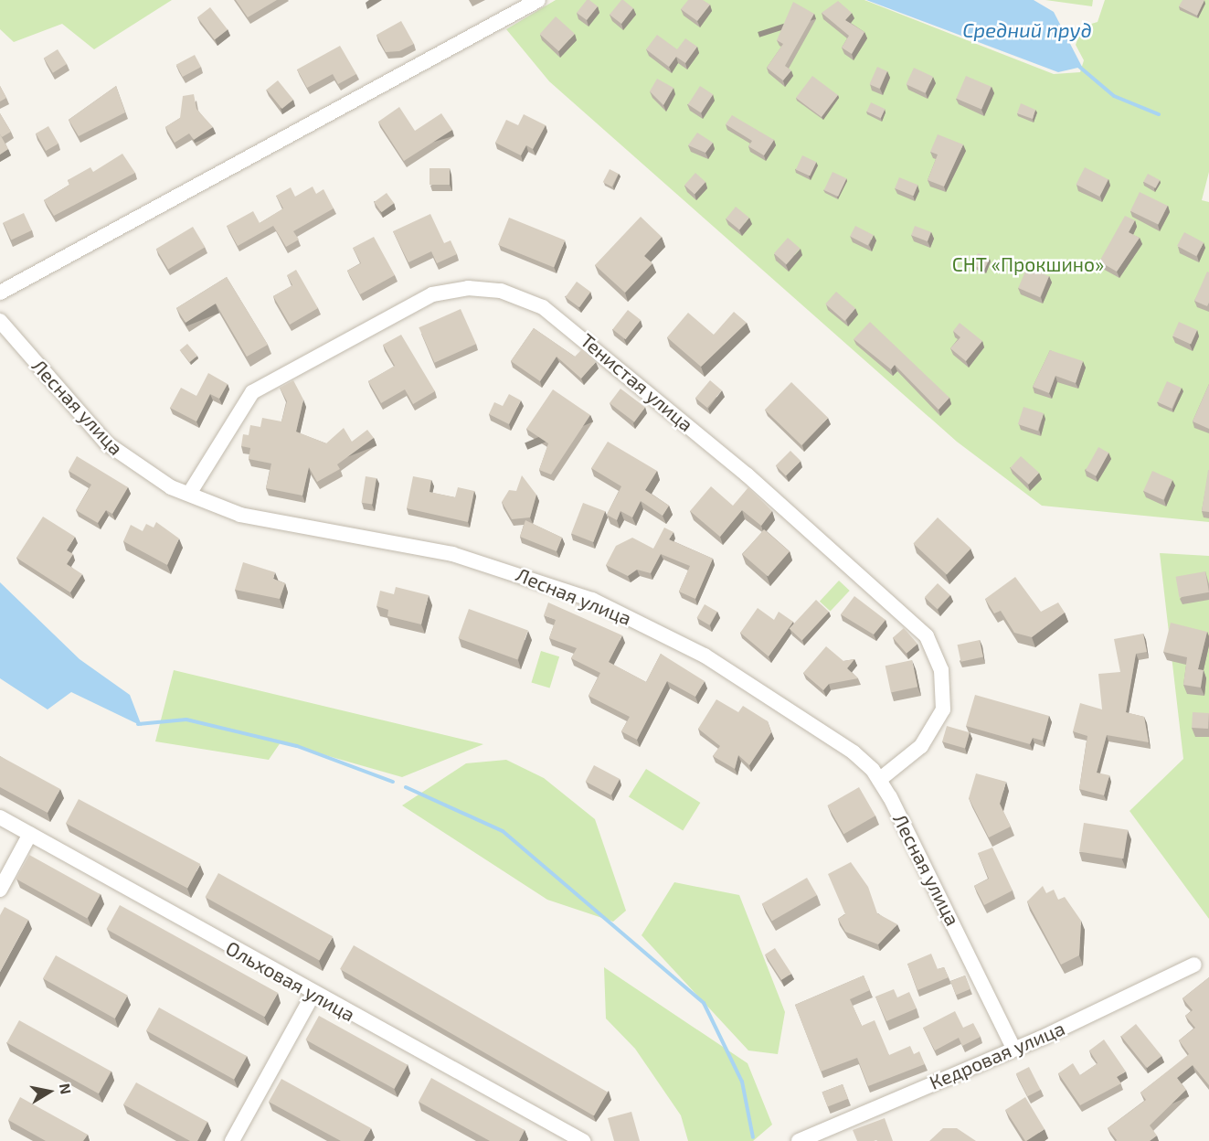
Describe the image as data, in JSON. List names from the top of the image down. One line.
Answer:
{"streets":{"street":["Тенистая улица","Лесная улица","Ольховая улица","Кедровая улица"]},"crossings":[["Тенистая улица","Лесная улица"],["Лесная улица","Кедровая улица"]],"water":["Средний пруд"],"parks":["СНТ «Прокшино»"],"north":"right"}
